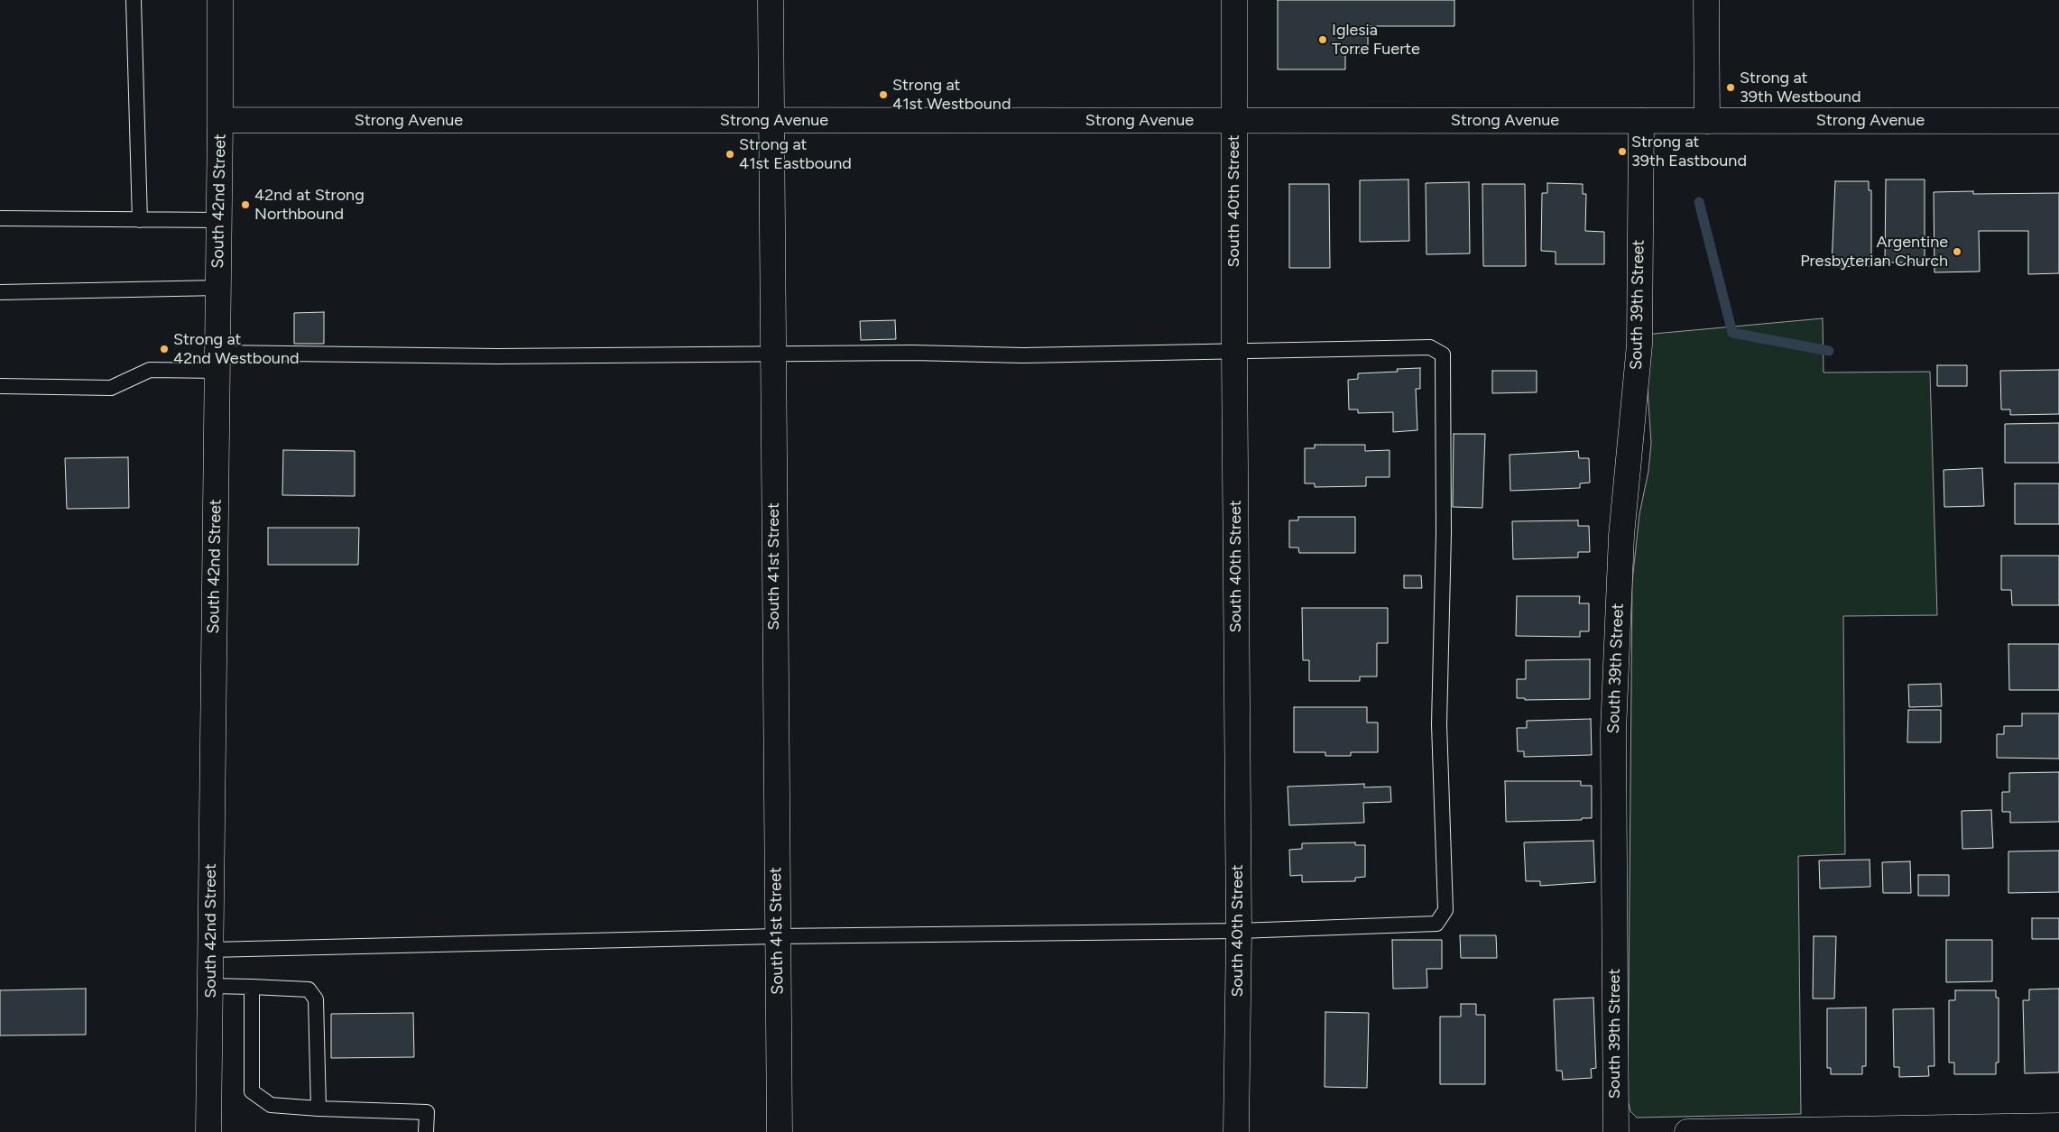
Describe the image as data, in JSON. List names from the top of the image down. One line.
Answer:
{"streets":{"street":["Strong Avenue","South 42nd Street","South 40th Street","South 39th Street","South 41st Street"]},"crossings":[["Strong Avenue","South 42nd Street"],["Strong Avenue","South 40th Street"],["Strong Avenue","South 39th Street"],["Strong Avenue","South 41st Street"]],"places":["Iglesia Torre Fuerte","Strong at 39th Westbound","Strong at 41st Westbound","Strong at 39th Eastbound","Strong at 41st Eastbound","42nd at Strong Northbound","Argentine Presbyterian Church","Strong at 42nd Westbound"]}
